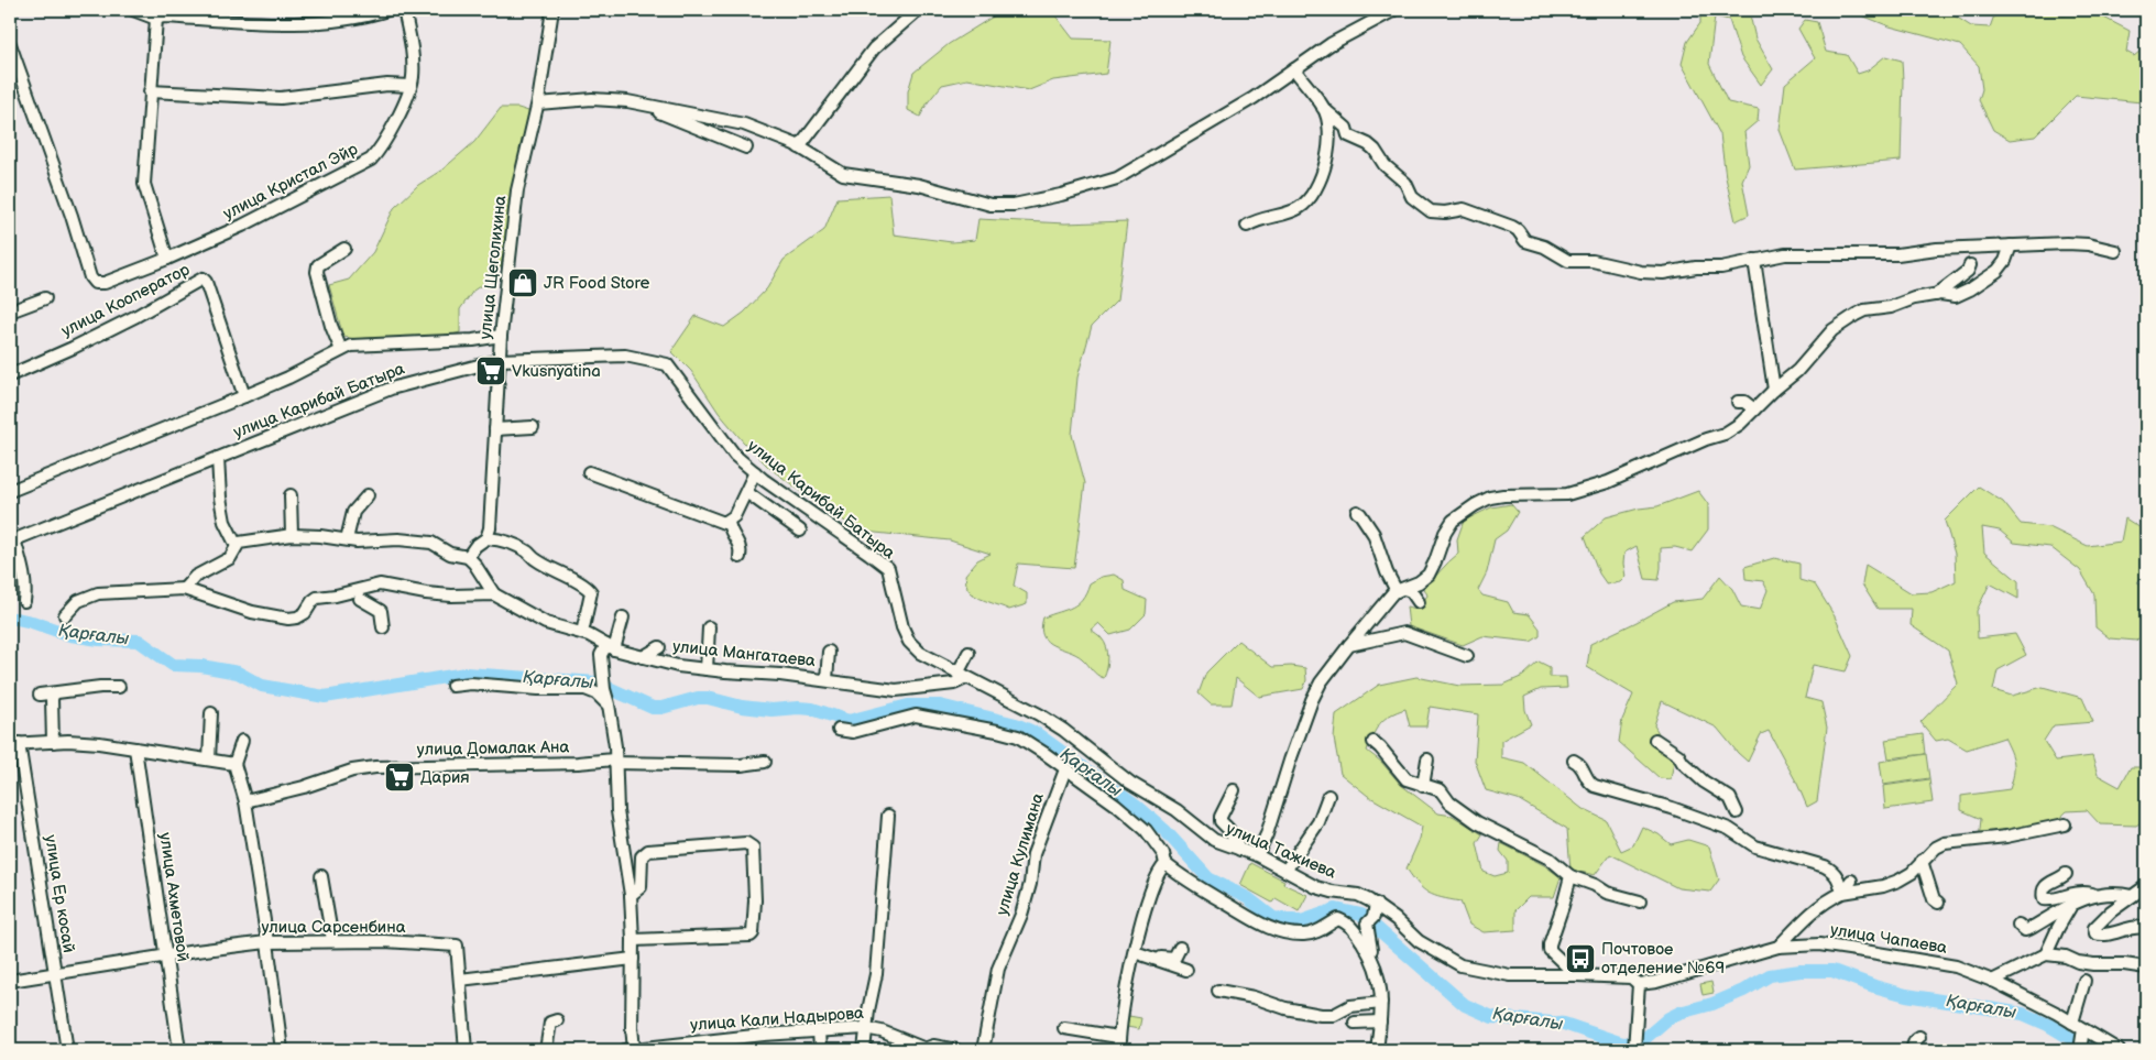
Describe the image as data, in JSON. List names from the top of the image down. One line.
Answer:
{"streets":{"street":["улица Кристал Эйр","улица Щеголихина","улица Кооператор","улица Карибай Батыра","улица Мангатаева","улица Домалак Ана","улица Тажиева","улица Кулимана","улица Ер косай","улица Ахметовой","улица Сарсенбина","улица Чапаева","улица Кали Надырова"]},"crossings":[["улица Щеголихина","улица Карибай Батыра"],["улица Карибай Батыра","улица Мангатаева"],["улица Карибай Батыра","улица Тажиева"],["улица Мангатаева","улица Тажиева"],["улица Тажиева","улица Чапаева"],["улица Ер косай","улица Сарсенбина"],["улица Ахметовой","улица Сарсенбина"]],"water":["Қарғалы"],"places":{"shop":["JR Food Store"],"supermarket":["Vkusnyatina","Дария"],"bus stop":["Почтовое отделение №69"]}}
